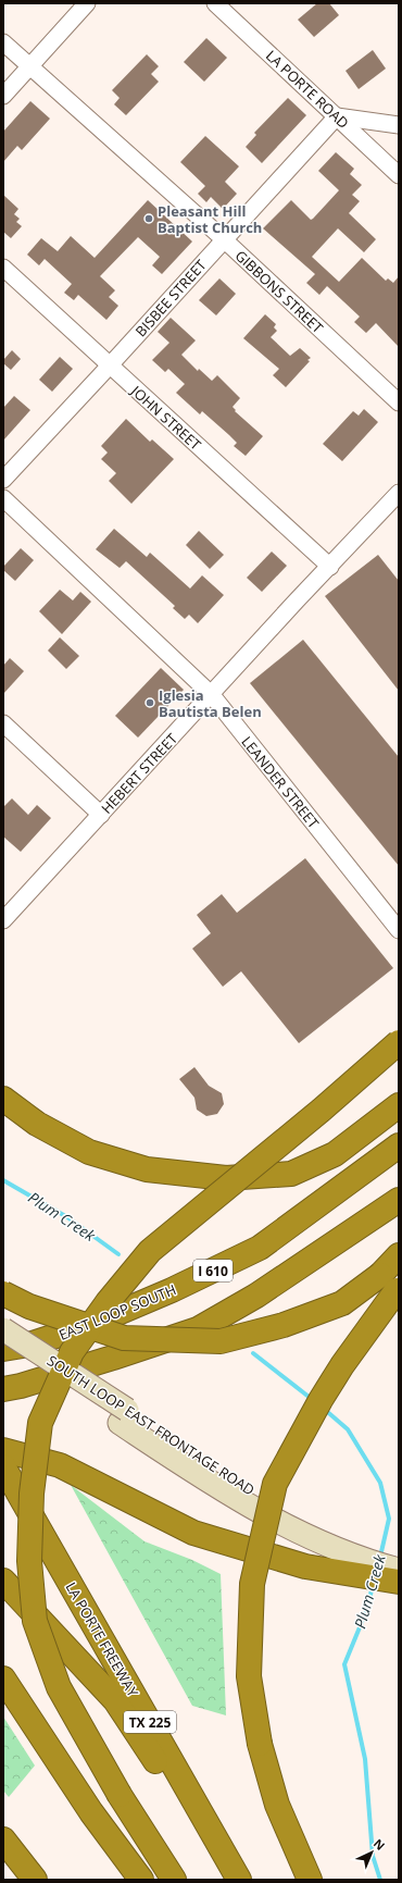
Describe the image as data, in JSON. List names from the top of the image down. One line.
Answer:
{"streets":{"highway":["I 610","EAST LOOP SOUTH","LA PORTE FREEWAY","TX 225"],"main road":["SOUTH LOOP EAST FRONTAGE ROAD"],"street":["LA PORTE ROAD","GIBBONS STREET","BISBEE STREET","JOHN STREET","HEBERT STREET","LEANDER STREET"]},"crossings":[["LA PORTE ROAD","BISBEE STREET"],["GIBBONS STREET","BISBEE STREET"],["BISBEE STREET","JOHN STREET"],["JOHN STREET","HEBERT STREET"],["HEBERT STREET","LEANDER STREET"],["EAST LOOP SOUTH","SOUTH LOOP EAST FRONTAGE ROAD"]],"water":["Plum Creek"],"places":["Pleasant Hill Baptist Church","Iglesia Bautista Belen"],"north":"top right"}
